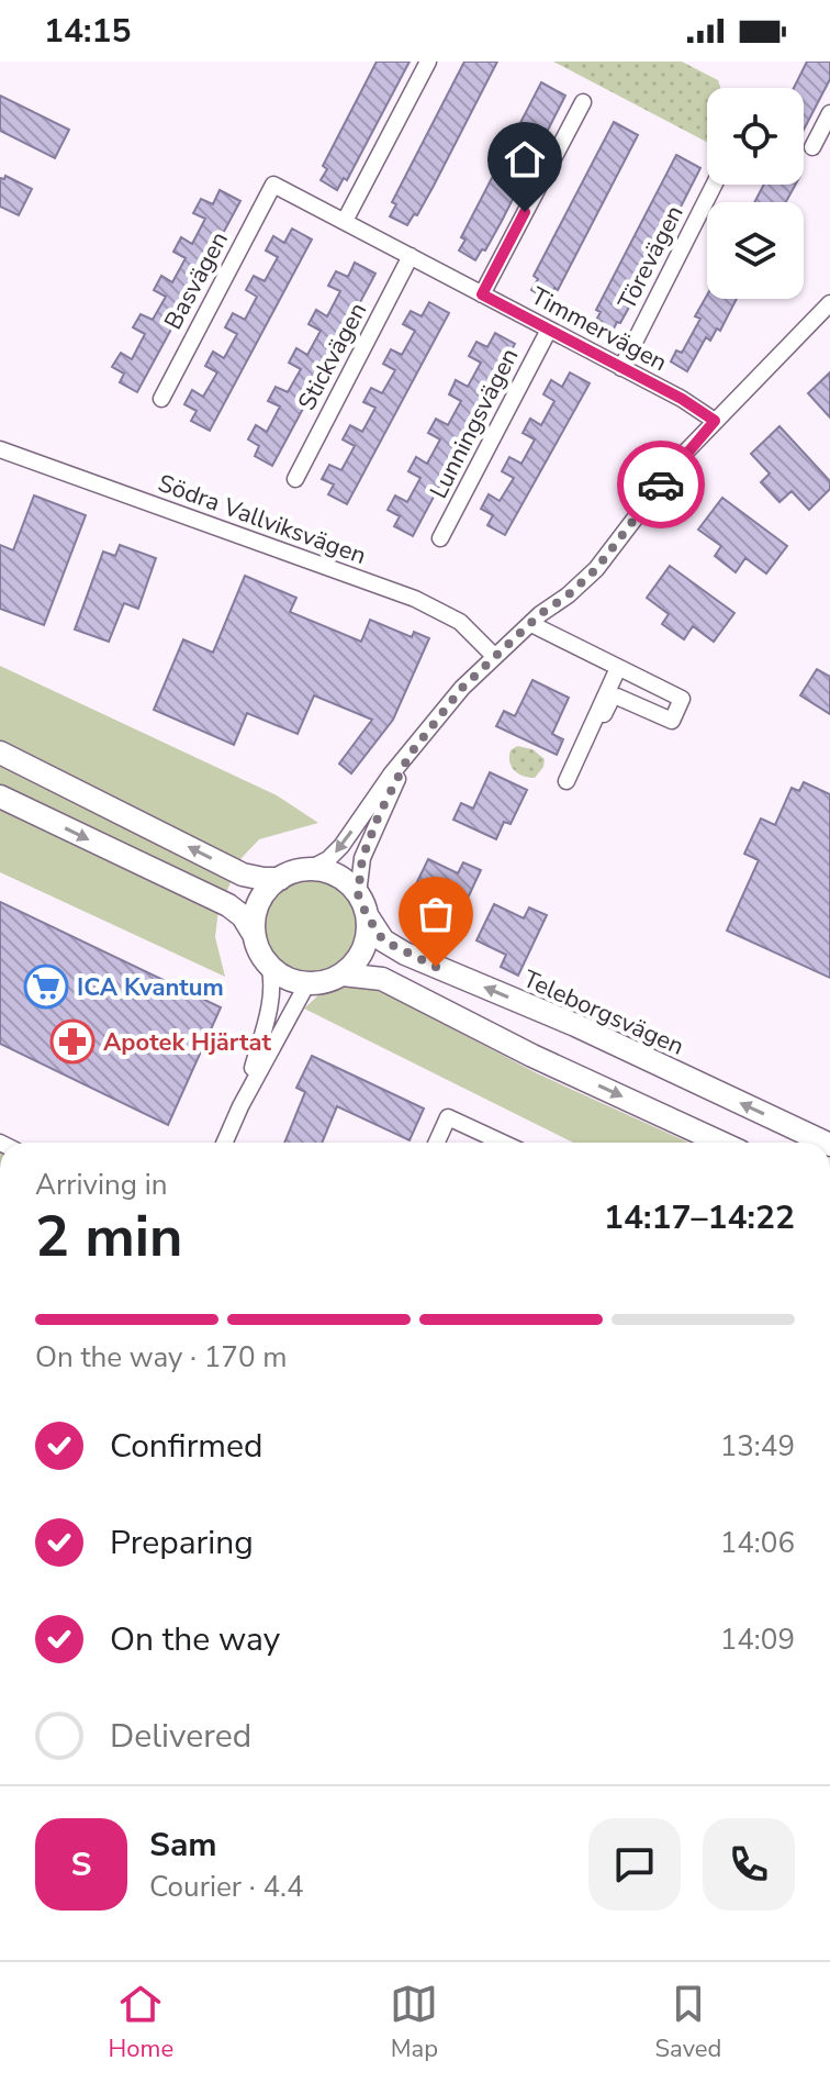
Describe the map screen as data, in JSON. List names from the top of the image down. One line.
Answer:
{"streets":{"main road":["Teleborgsvägen"],"street":["Törevägen","Basvägen","Timmervägen","Stickvägen","Lunningsvägen","Södra Vallviksvägen"]},"crossings":[["Törevägen","Timmervägen"],["Basvägen","Timmervägen"],["Timmervägen","Stickvägen"],["Timmervägen","Lunningsvägen"]],"places":{"supermarket":["ICA Kvantum"],"pharmacy":["Apotek Hjärtat"]},"page":{"status":"14:15","heading":["2 min","Arriving in","14:17–14:22"],"panel":["Sam","Courier · 4.4"],"bar":"On the way · 170 m","list":[["Confirmed","13:49"],["Preparing","14:06"],["On the way","14:09"],"Delivered"],"round":"S","tabs":["Home","Map","Saved"]}}
